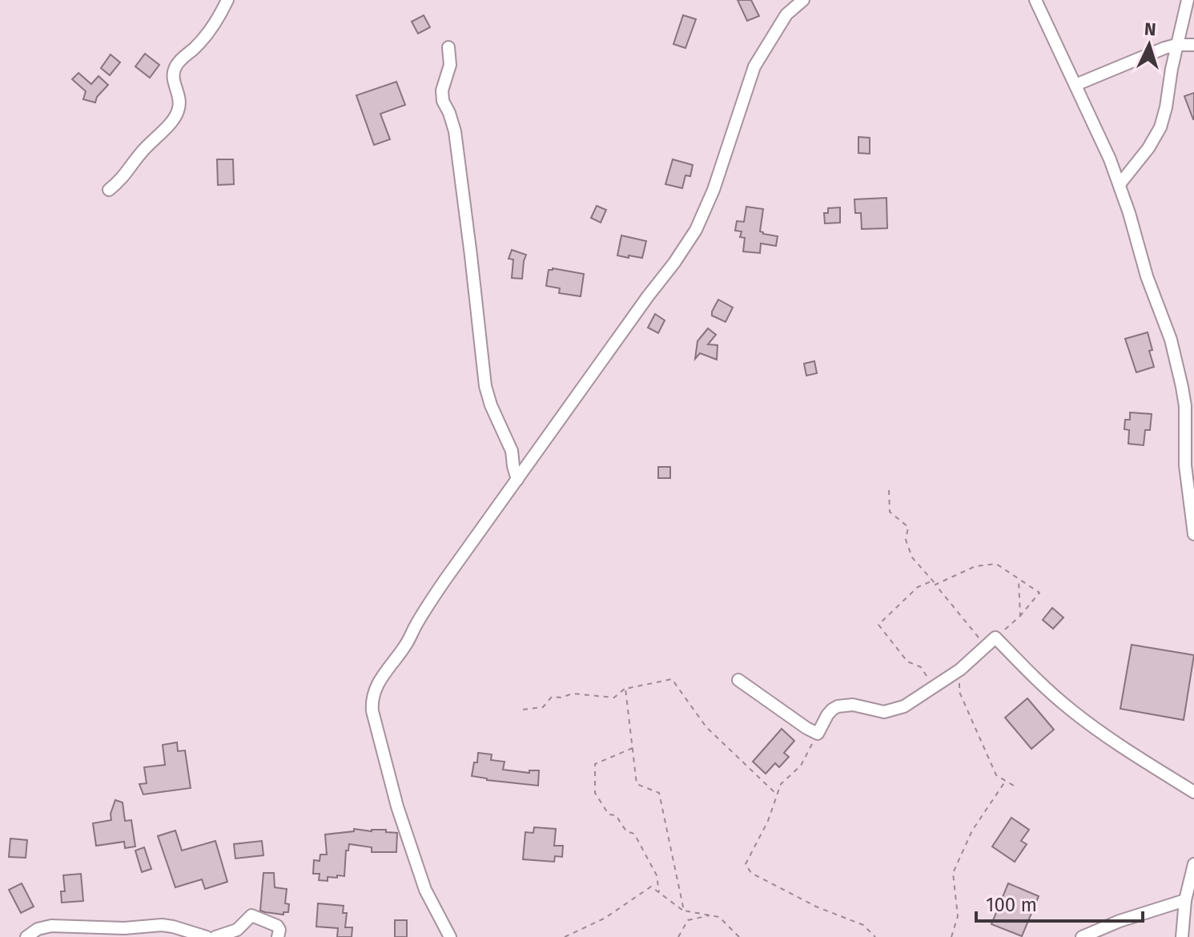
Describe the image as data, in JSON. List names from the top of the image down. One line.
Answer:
{"scale_bar":"100 m","north":"top"}
